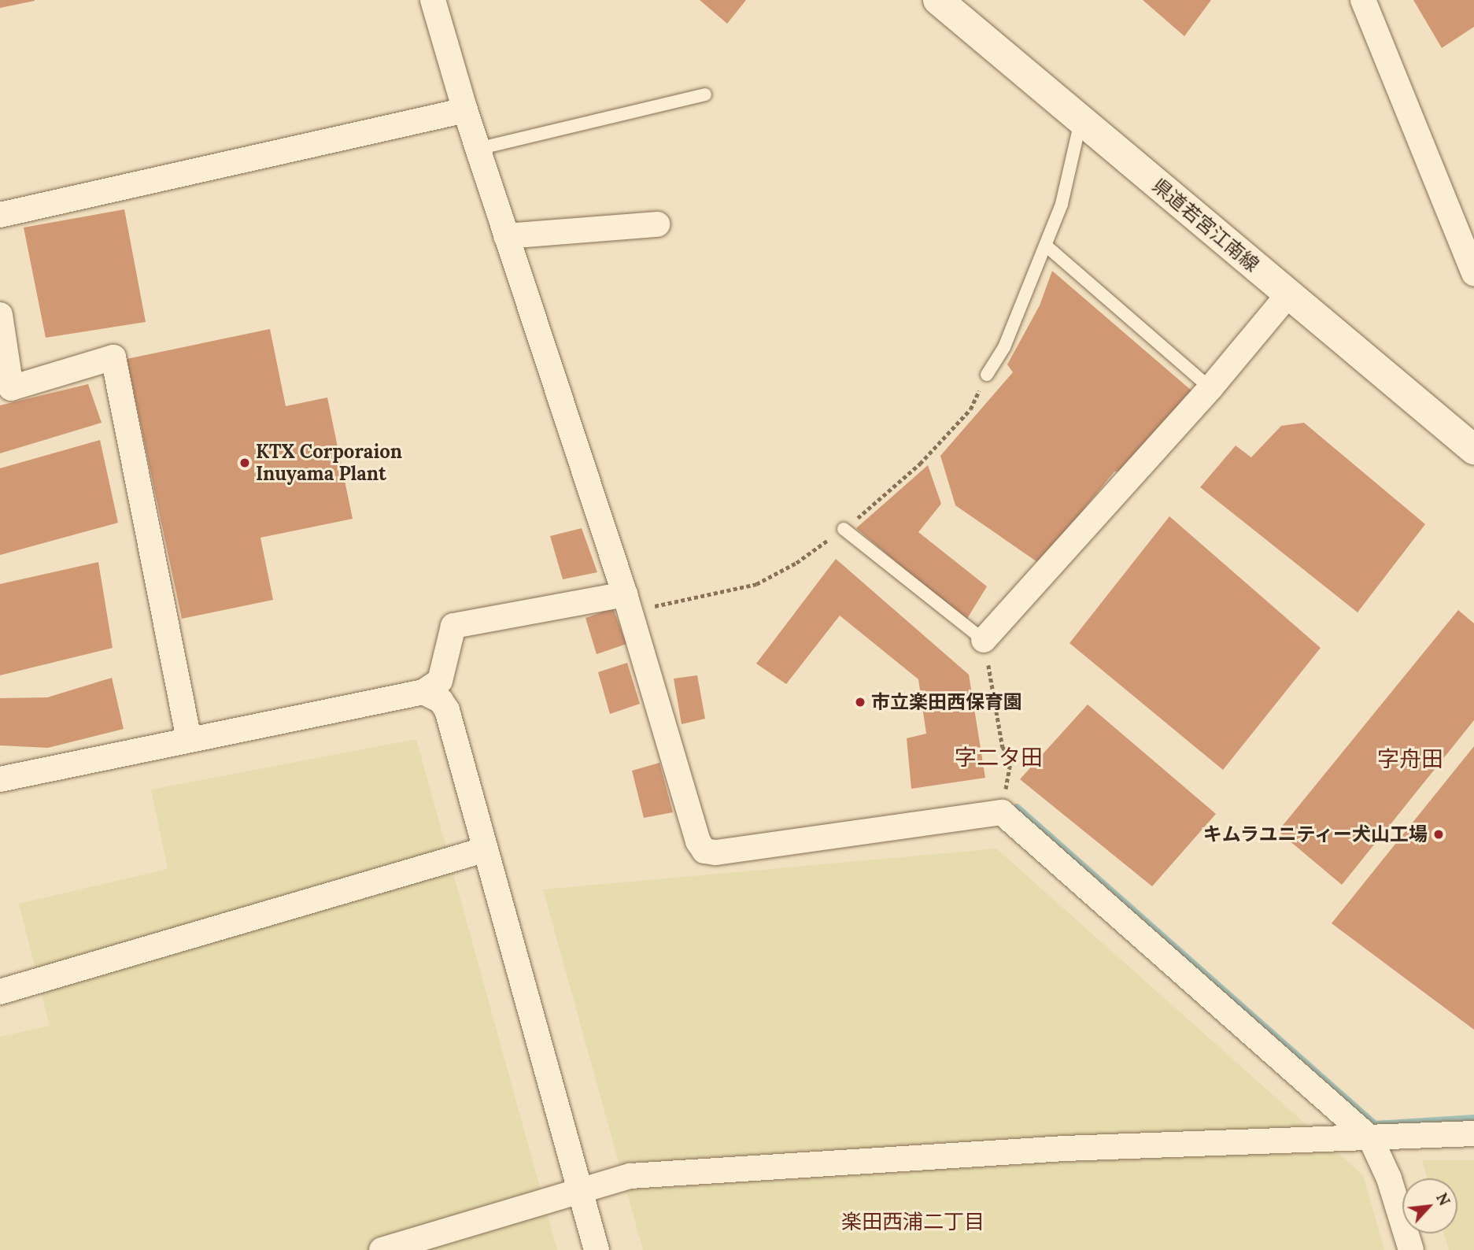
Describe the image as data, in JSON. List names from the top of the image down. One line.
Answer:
{"streets":{"main road":["県道若宮江南線"]},"districts":["字二タ田","字舟田","楽田西浦二丁目"],"places":["KTX Corporaion Inuyama Plant","市立楽田西保育園","キムラユニティー犬山工場"],"north":"top right"}
